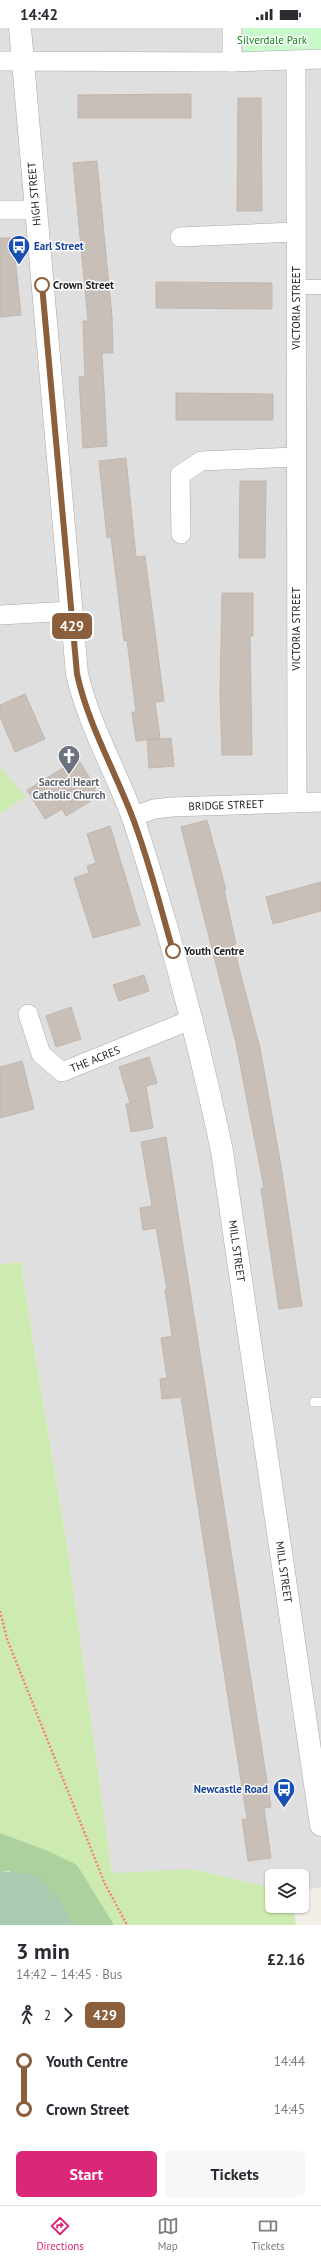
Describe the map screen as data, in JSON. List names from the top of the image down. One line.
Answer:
{"streets":{"street":["HIGH STREET","VICTORIA STREET","BRIDGE STREET","THE ACRES","MILL STREET"]},"crossings":[["HIGH STREET","MILL STREET"],["VICTORIA STREET","BRIDGE STREET"],["BRIDGE STREET","MILL STREET"],["THE ACRES","MILL STREET"]],"parks":["Silverdale Park"],"places":{"bus stop":["Earl Street","Newcastle Road"],"other":["Crown Street","Youth Centre"],"church":["Sacred Heart Catholic Church"]},"lines":["bus line 429"],"page":{"status":"14:42","on_map":"429","heading":["3 min","14:42 – 14:45 · Bus","£2.16"],"legs":["2","429"],"list":[{"name":"Youth Centre","value":"14:44"},{"name":"Crown Street","value":"14:45"}],"buttons":["Start","Tickets"],"tabs":["Directions","Map","Tickets"]}}
